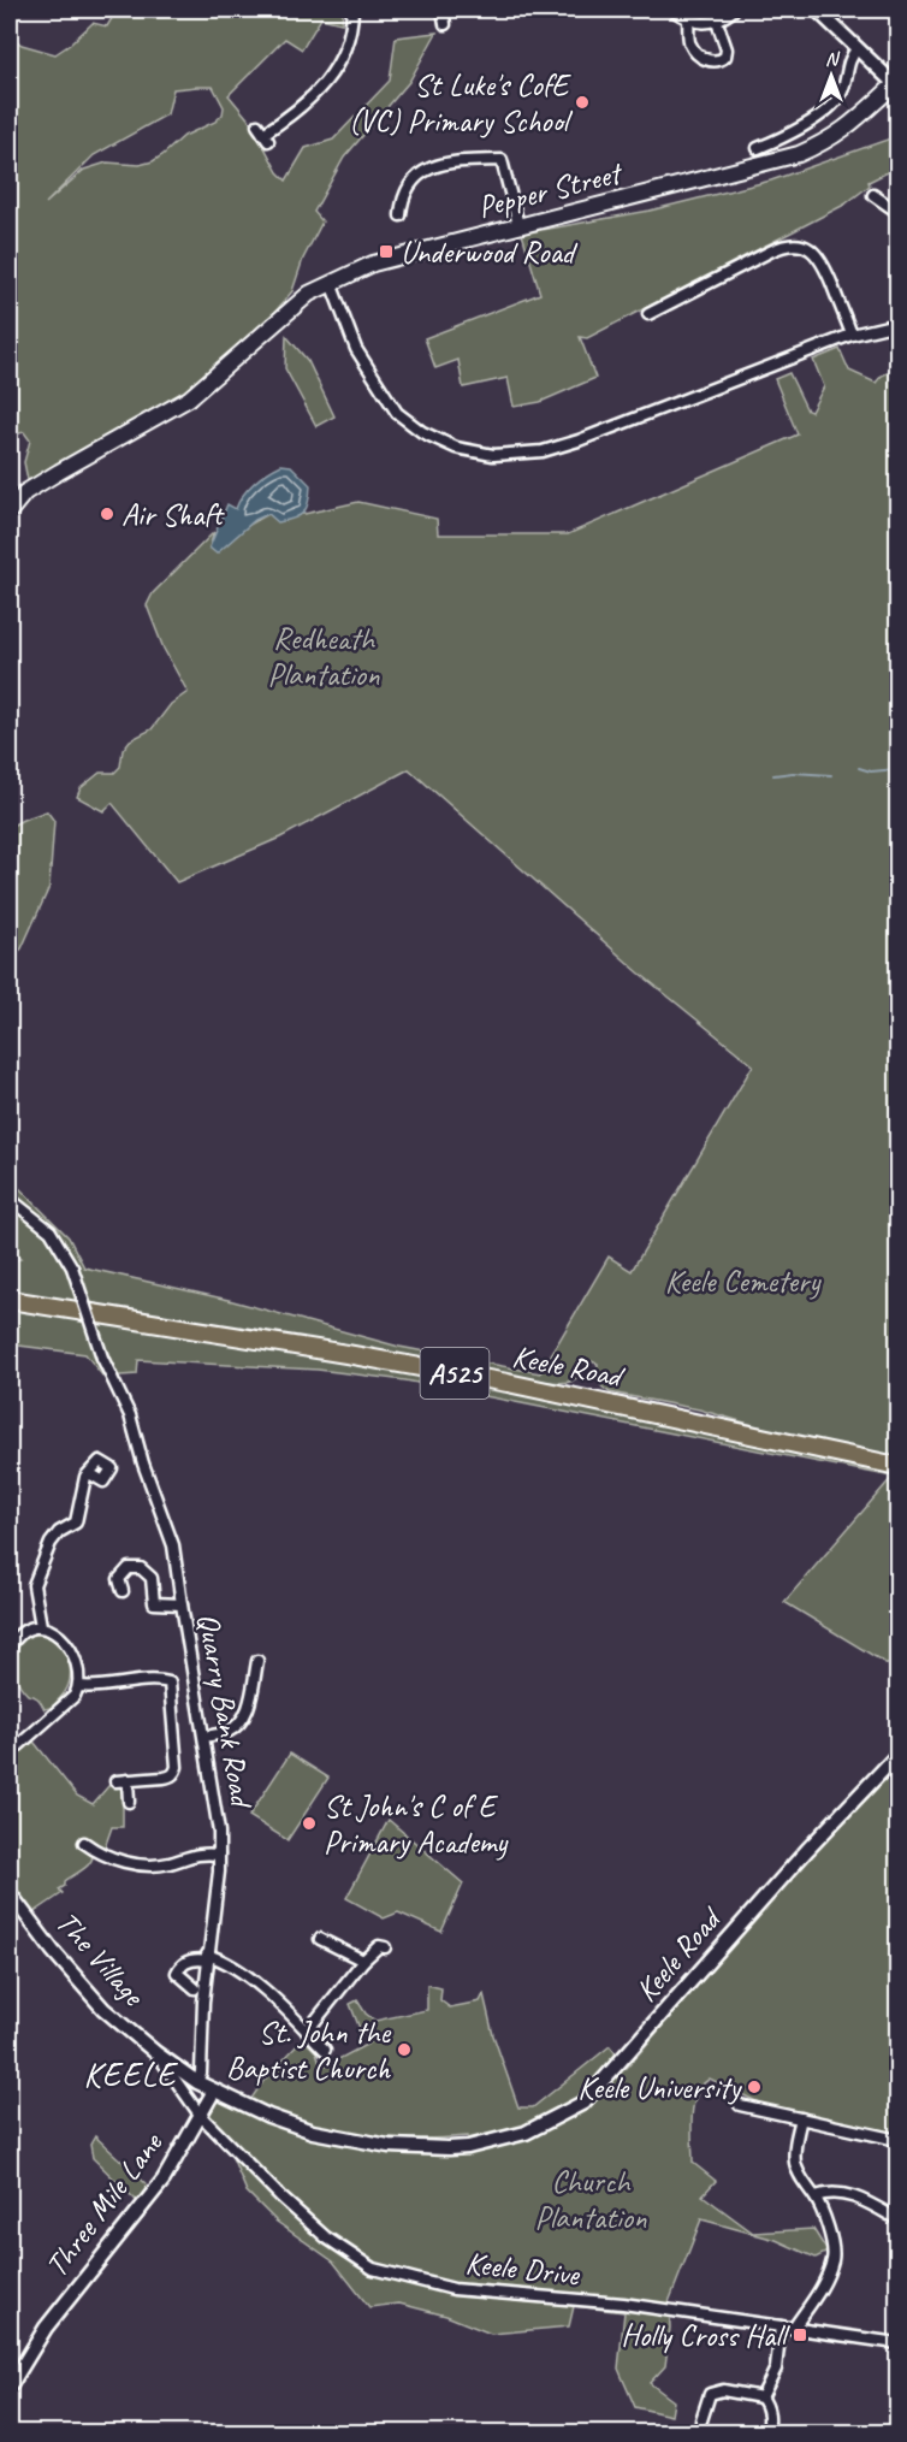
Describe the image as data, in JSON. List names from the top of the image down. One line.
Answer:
{"streets":{"main road":["Pepper Street","Keele Road","A525"],"street":["Quarry Bank Road","The Village","Three Mile Lane","Keele Drive"]},"crossings":[["Keele Road","The Village"],["Quarry Bank Road","The Village"],["The Village","Three Mile Lane"],["The Village","Keele Drive"],["Three Mile Lane","Keele Drive"]],"districts":["KEELE"],"parks":["Redheath Plantation","Keele Cemetery","Church Plantation"],"places":{"other":["St Luke's CofE (VC) Primary School","Air Shaft","St John's C of E Primary Academy","St. John the Baptist Church","Keele University"],"transit":["Underwood Road","Holly Cross Hall"]},"north":"top"}
